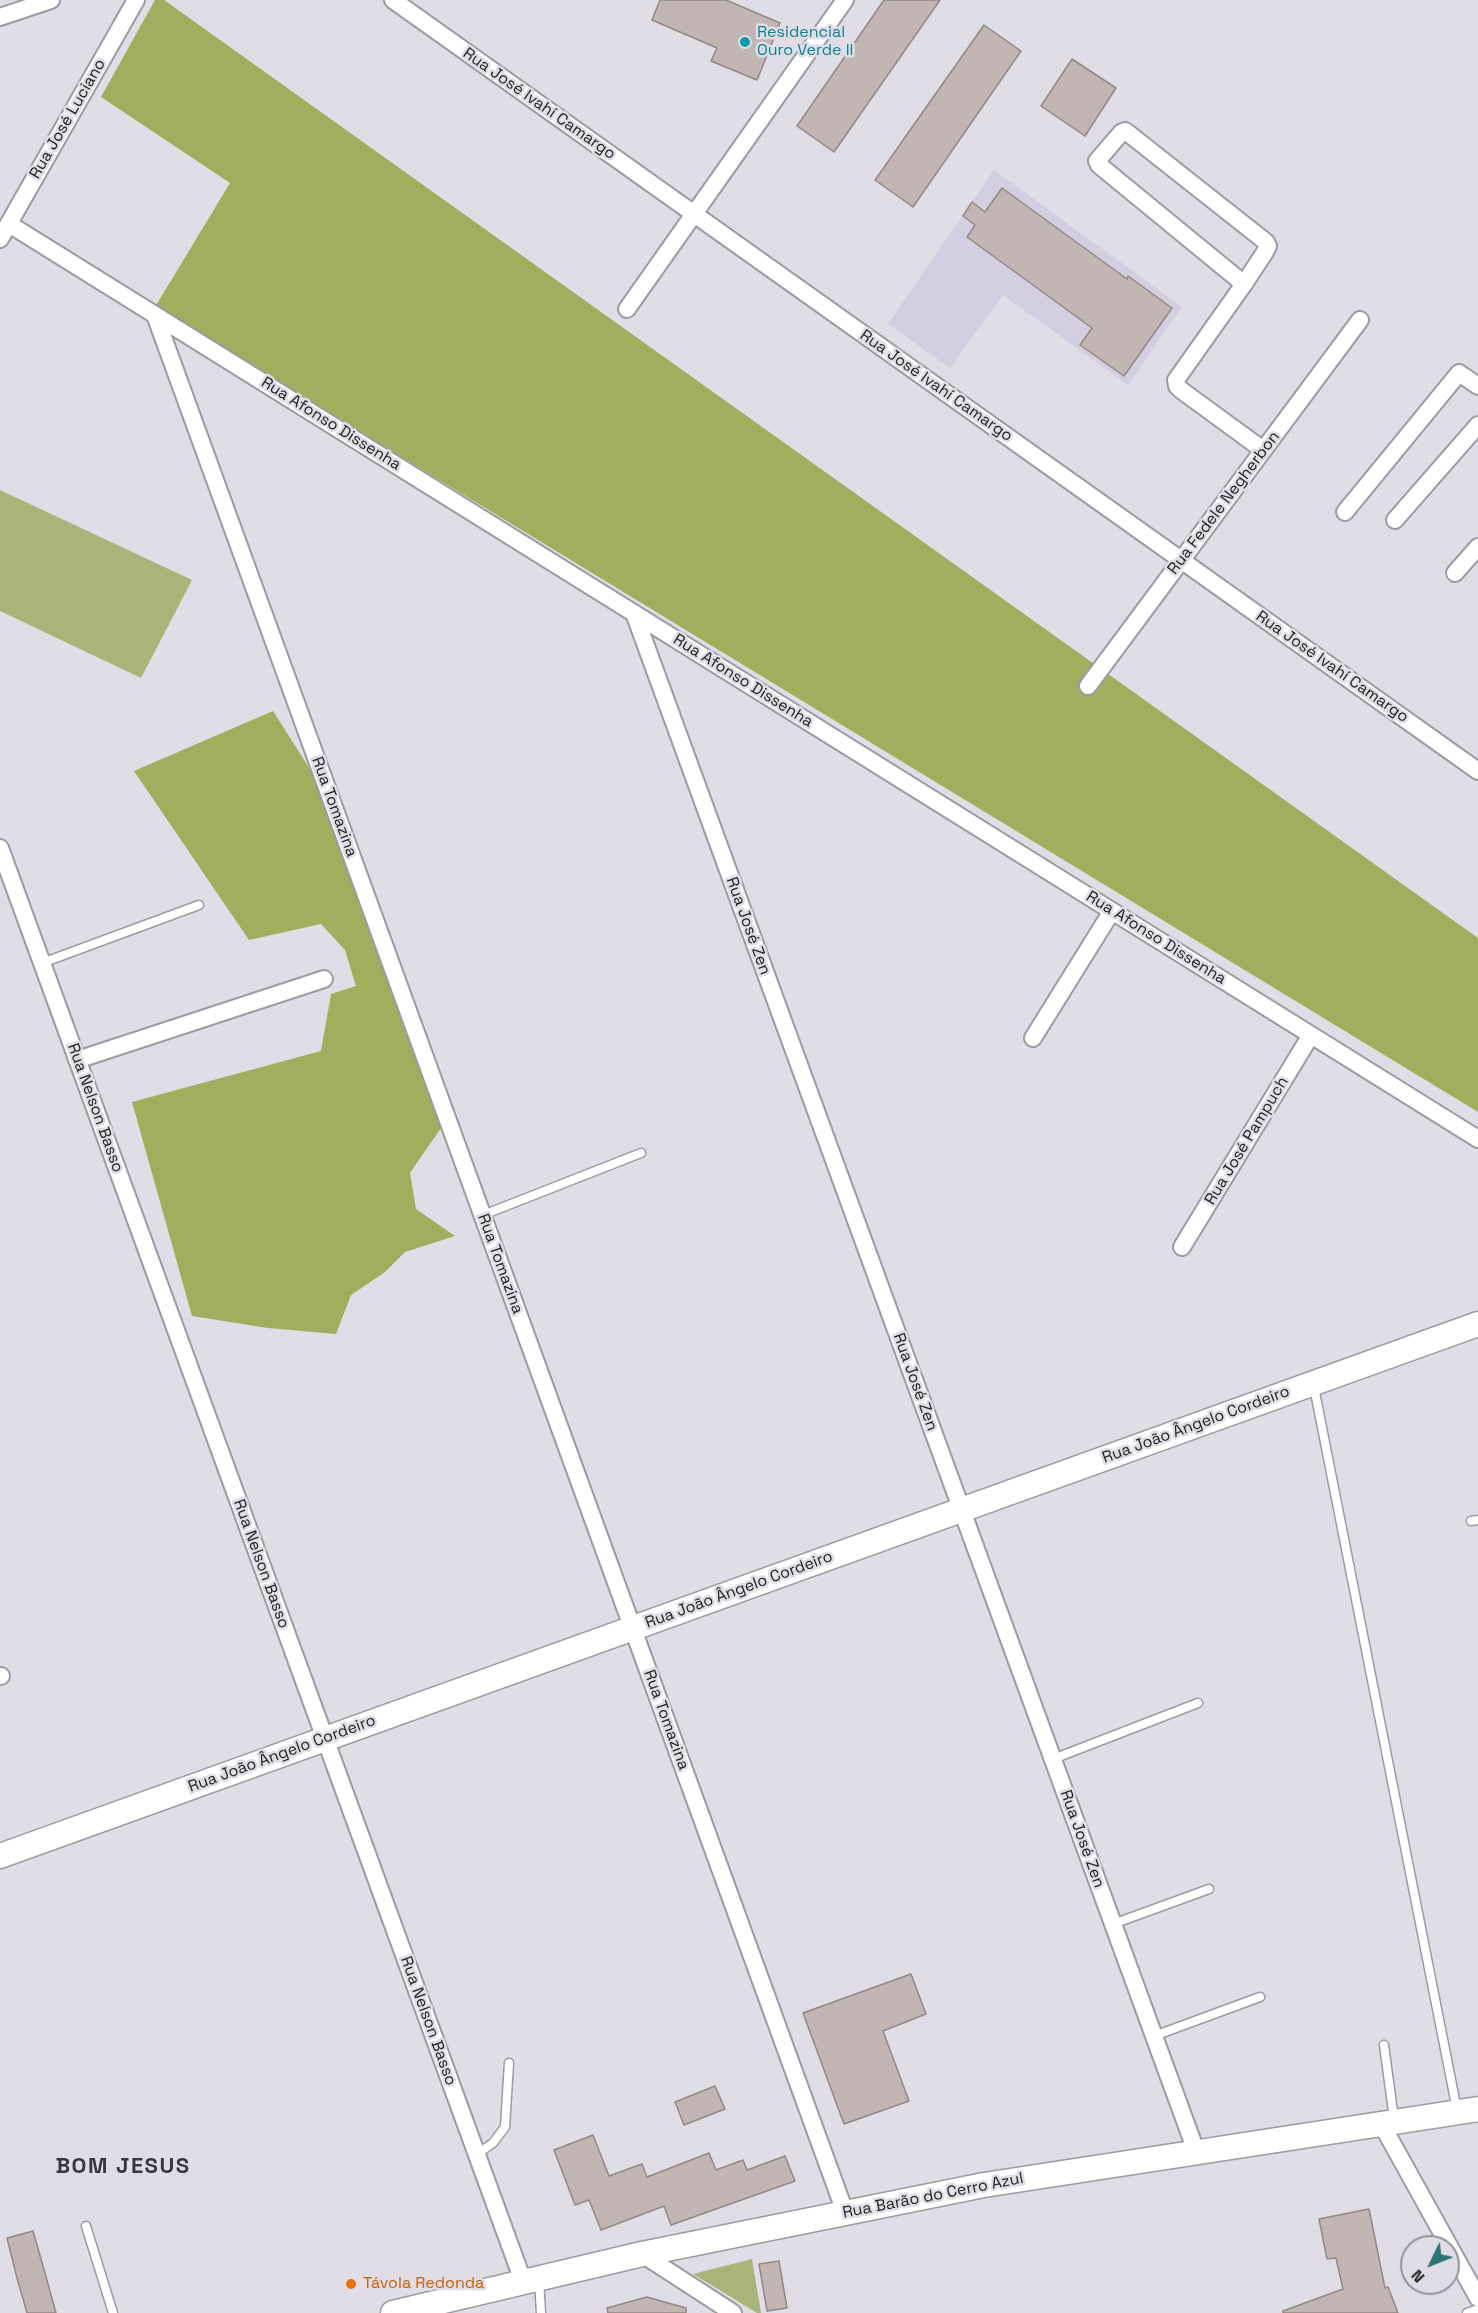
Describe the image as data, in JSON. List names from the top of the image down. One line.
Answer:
{"streets":{"street":["Rua José Ivahí Camargo","Rua José Luciano","Rua Afonso Dissenha","Rua Fedele Negherbon","Rua Tomazina","Rua José Zen","Rua Nelson Basso","Rua José Pampuch","Rua João Ângelo Cordeiro","Rua Barão do Cerro Azul"]},"crossings":[["Rua José Ivahí Camargo","Rua Fedele Negherbon"],["Rua José Luciano","Rua Afonso Dissenha"],["Rua Afonso Dissenha","Rua Tomazina"],["Rua Afonso Dissenha","Rua José Zen"],["Rua Afonso Dissenha","Rua José Pampuch"],["Rua Tomazina","Rua João Ângelo Cordeiro"],["Rua Tomazina","Rua Barão do Cerro Azul"],["Rua José Zen","Rua João Ângelo Cordeiro"],["Rua José Zen","Rua Barão do Cerro Azul"],["Rua Nelson Basso","Rua João Ângelo Cordeiro"],["Rua Nelson Basso","Rua Barão do Cerro Azul"]],"districts":["BOM JESUS"],"places":["Residencial Ouro Verde II","Távola Redonda"],"north":"bottom left"}
